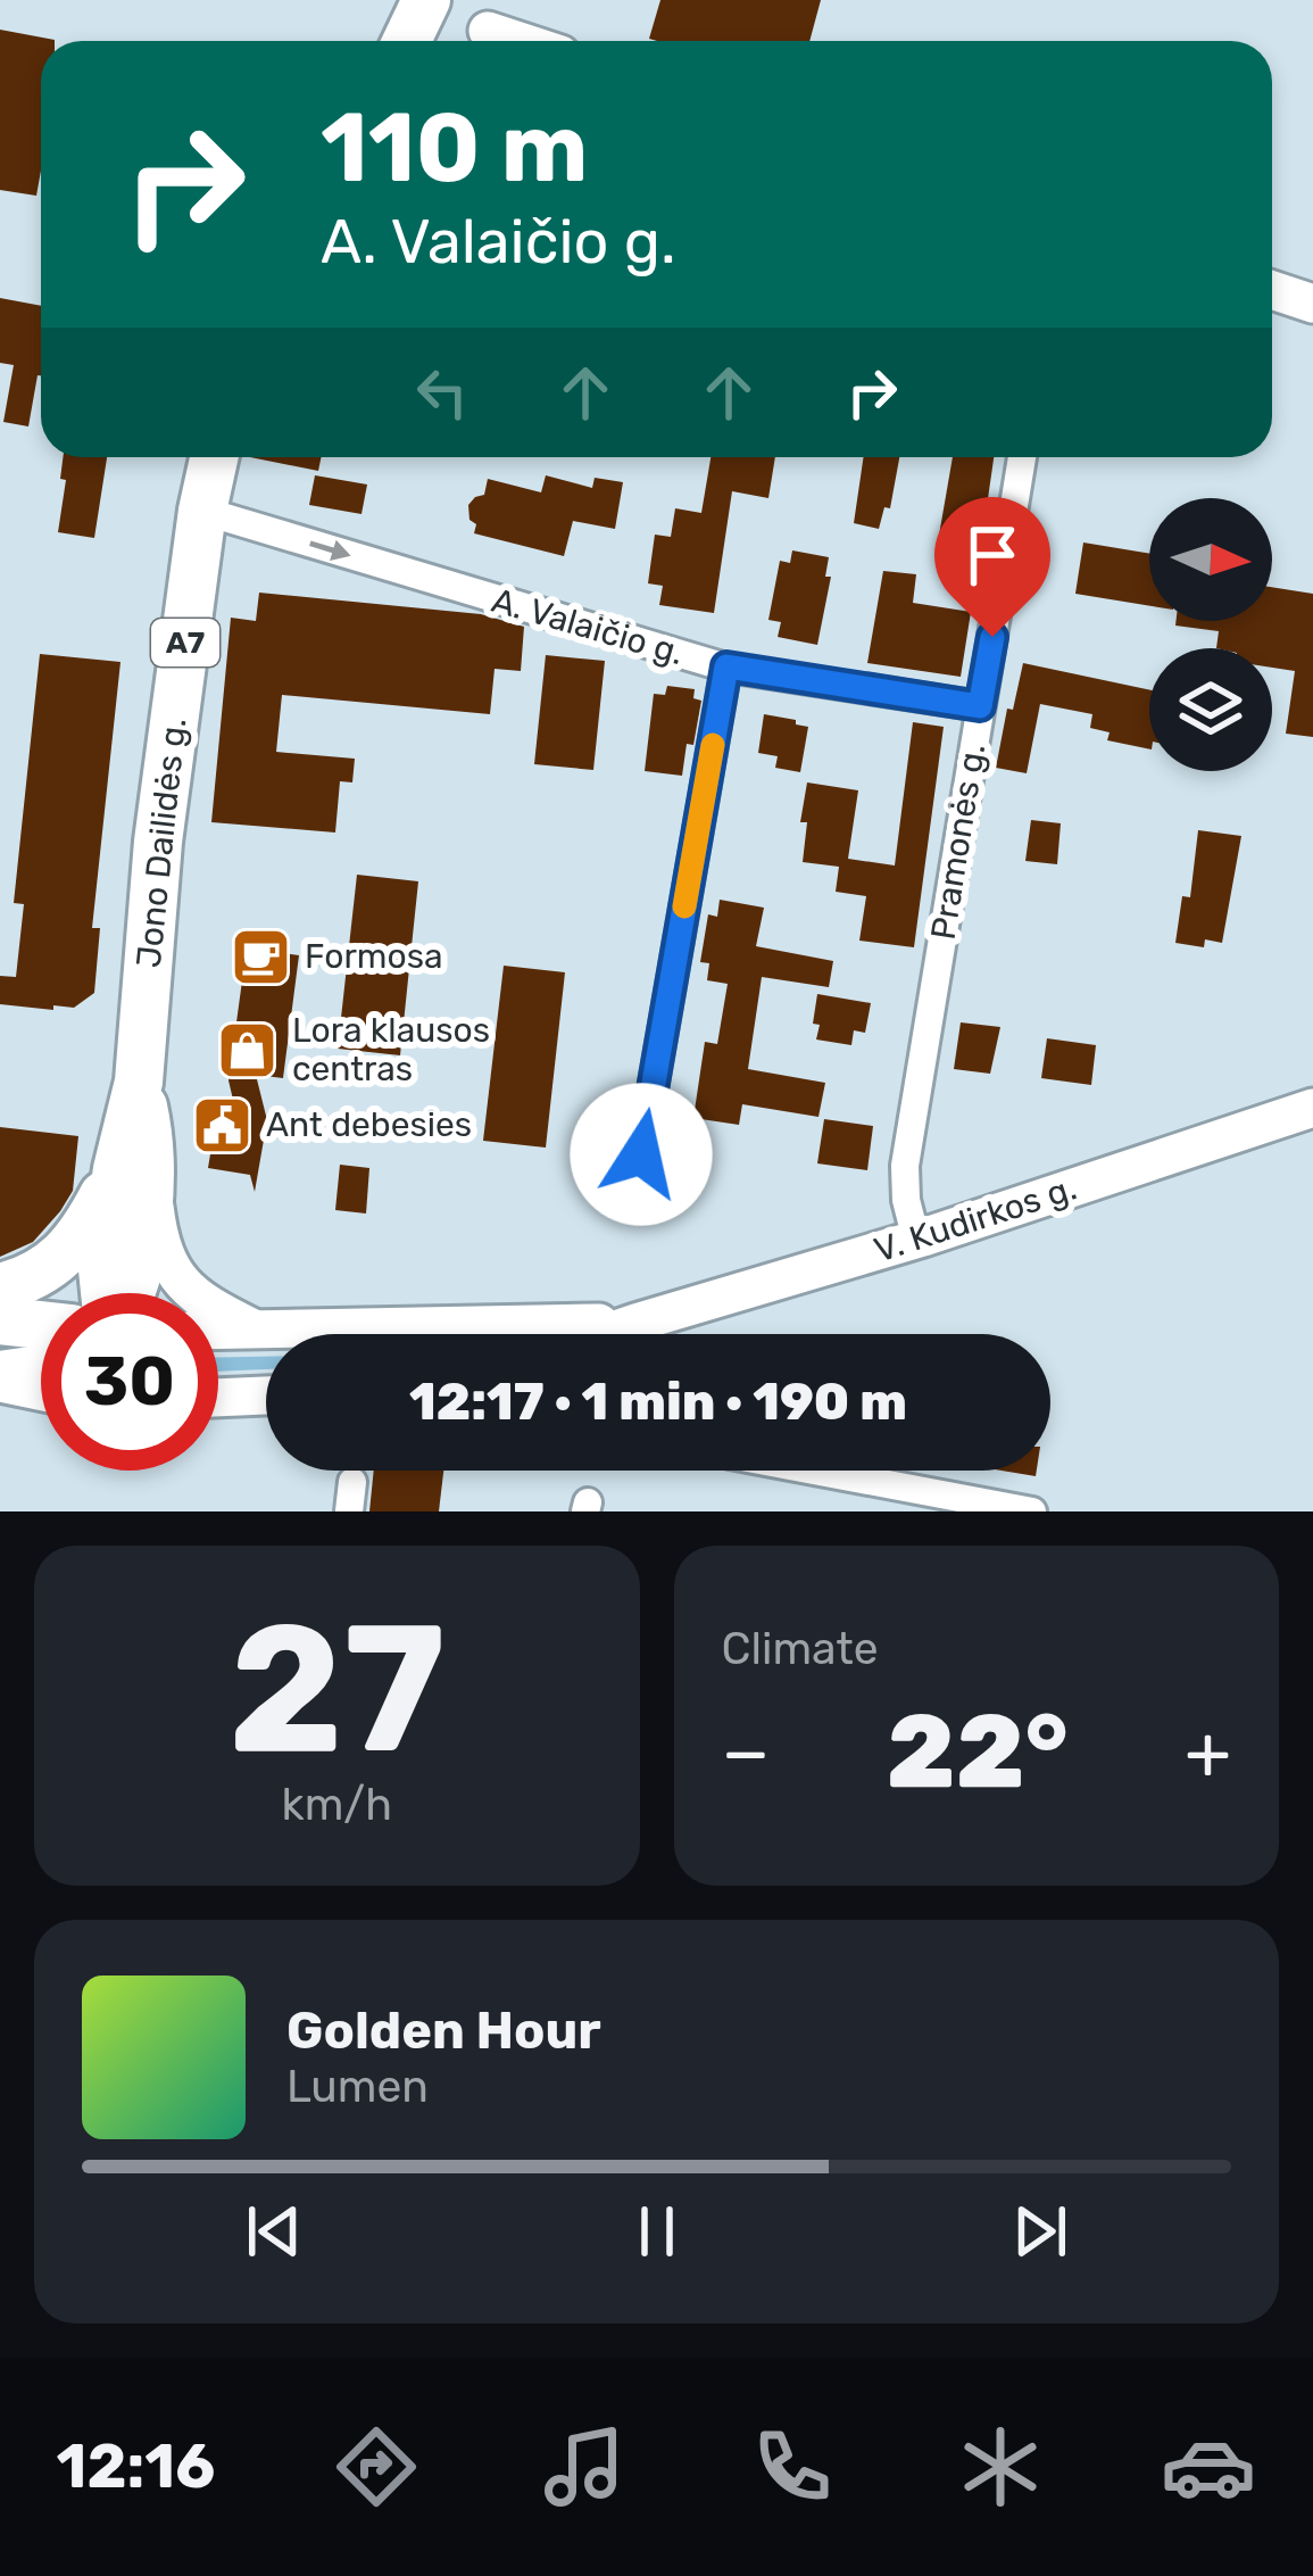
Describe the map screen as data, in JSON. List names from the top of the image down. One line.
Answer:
{"streets":{"highway":["A7","Jono Dailidės g."],"main road":["V. Kudirkos g."],"street":["A. Valaičio g.","Pramonės g."]},"crossings":[["A. Valaičio g.","Pramonės g."],["A. Valaičio g.","Jono Dailidės g."],["Pramonės g.","V. Kudirkos g."]],"one_way":["A. Valaičio g."],"places":{"cafe":["Formosa"],"shop":["Lora klausos centras"],"public building":["Ant debesies"]},"north":"right","page":{"turn":["110 m","A. Valaičio g."],"limit":"30","trip":"12:17 · 1 min · 190 m","tile":[["27","km/h"],"Climate"],"heat":["−","22°","+"],"song":["Golden Hour","Lumen"],"tabs":"12:16"}}
